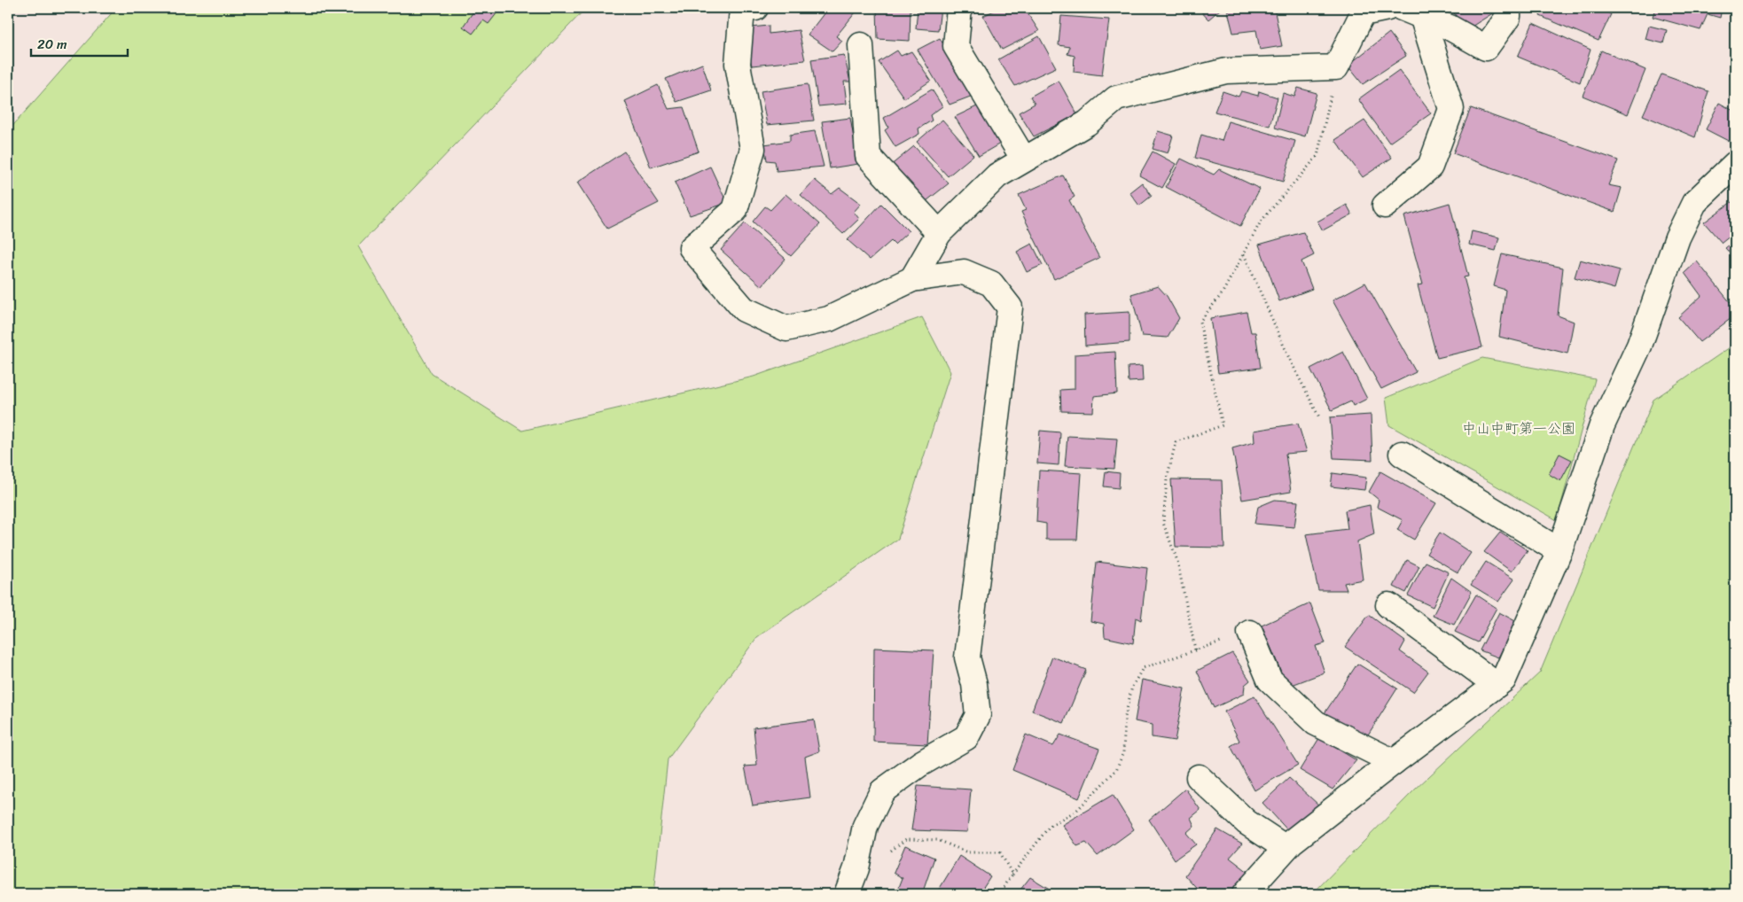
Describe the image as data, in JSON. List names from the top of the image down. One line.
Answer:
{"parks":["中山中町第一公園"],"scale_bar":"20 m"}
